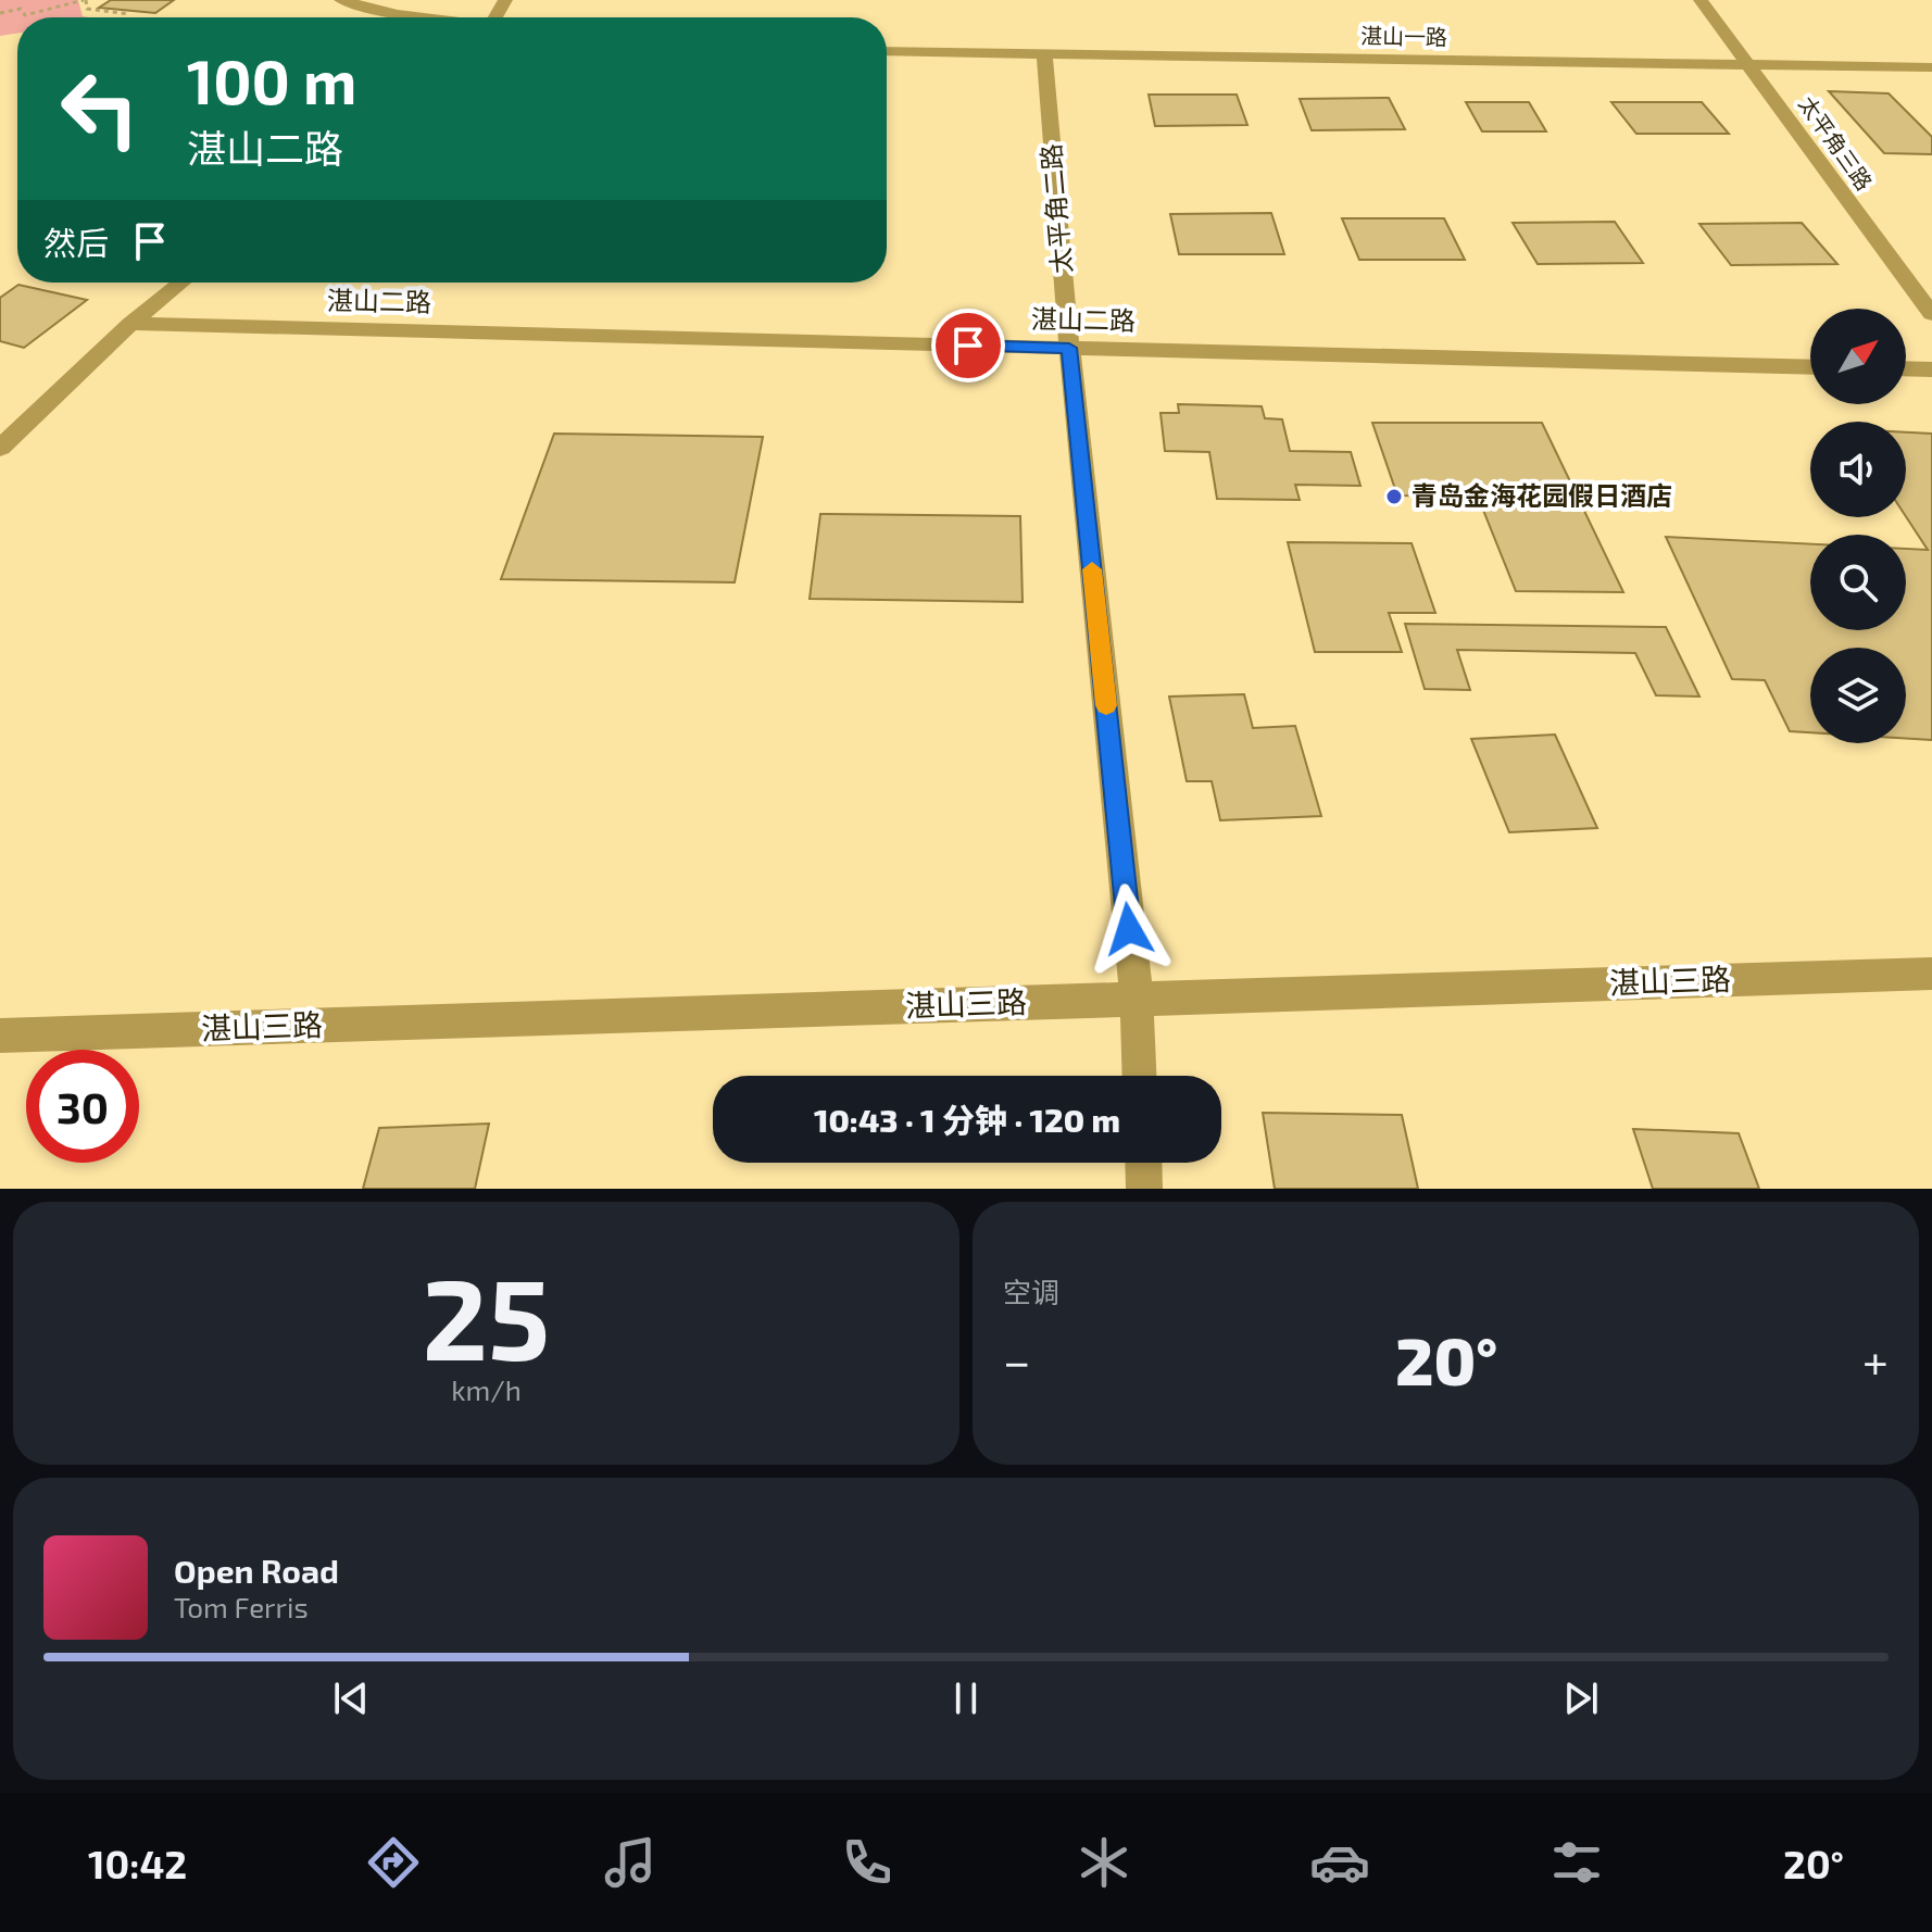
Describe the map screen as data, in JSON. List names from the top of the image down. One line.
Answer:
{"streets":{"street":["湛山一路","太平角三路","太平角二路","湛山二路","湛山三路"]},"crossings":[["湛山一路","太平角三路"],["湛山一路","太平角二路"],["太平角二路","湛山二路"],["太平角二路","湛山三路"]],"places":["青岛金海花园假日酒店"],"north":"top right","page":{"turn":["100 m","湛山二路"],"then":"然后","limit":"30","trip":"10:43 · 1 分钟 · 120 m","tile":[["25","km/h"],"空调"],"heat":["−","20°","+"],"song":["Open Road","Tom Ferris"],"tabs":["10:42","20°"]}}
